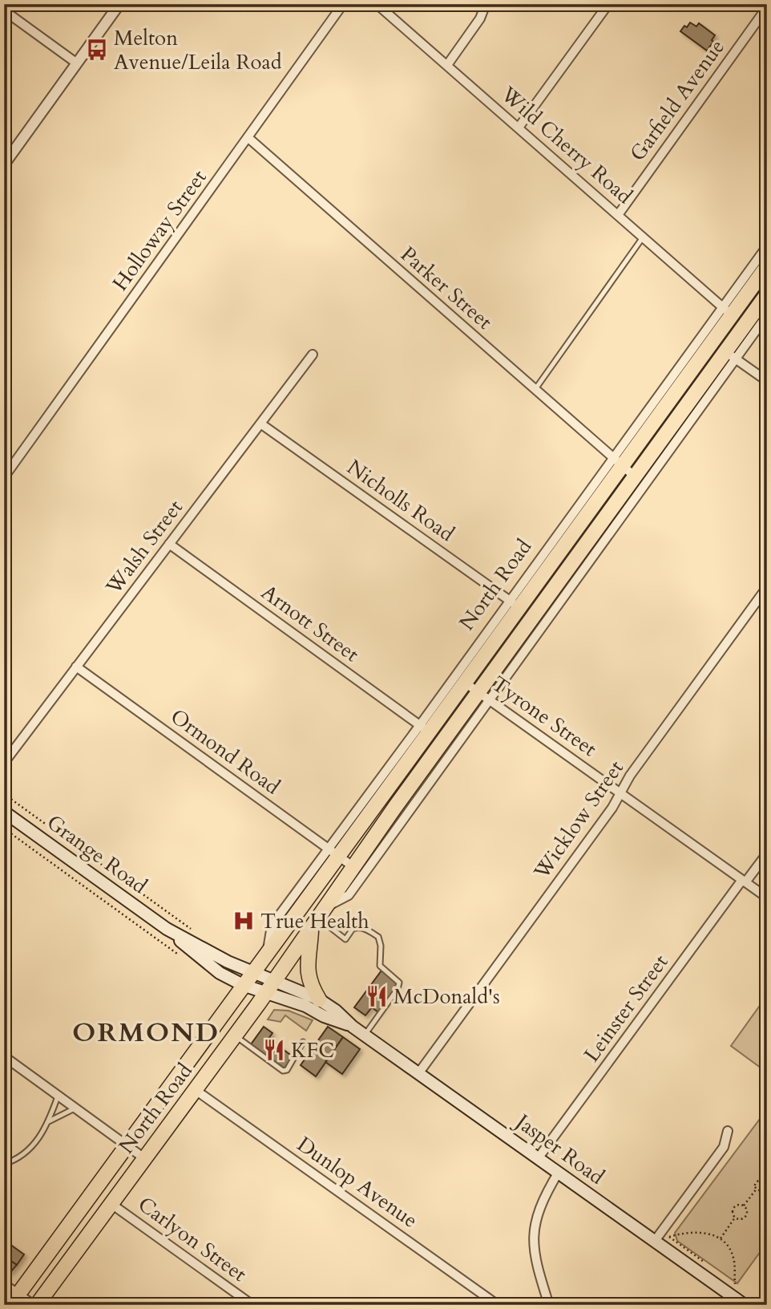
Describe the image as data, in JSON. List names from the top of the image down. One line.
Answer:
{"streets":{"highway":["North Road"],"main road":["Grange Road","Jasper Road"],"street":["Garfield Avenue","Wild Cherry Road","Holloway Street","Parker Street","Nicholls Road","Walsh Street","Arnott Street","Tyrone Street","Ormond Road","Wicklow Street","Leinster Street","Dunlop Avenue","Carlyon Street"]},"crossings":[["Garfield Avenue","Wild Cherry Road"],["Wild Cherry Road","North Road"],["Holloway Street","Parker Street"],["Parker Street","North Road"],["Nicholls Road","Walsh Street"],["Nicholls Road","North Road"],["Walsh Street","Arnott Street"],["Walsh Street","Ormond Road"],["North Road","Arnott Street"],["North Road","Tyrone Street"],["North Road","Ormond Road"],["North Road","Grange Road"],["North Road","Jasper Road"],["North Road","Dunlop Avenue"],["North Road","Carlyon Street"],["Tyrone Street","Wicklow Street"],["Tyrone Street","Leinster Street"],["Wicklow Street","Jasper Road"],["Grange Road","Jasper Road"],["Leinster Street","Jasper Road"]],"districts":["ORMOND"],"places":{"bus stop":["Melton Avenue/Leila Road"],"hospital":["True Health"],"restaurant":["McDonald's","KFC"]}}
